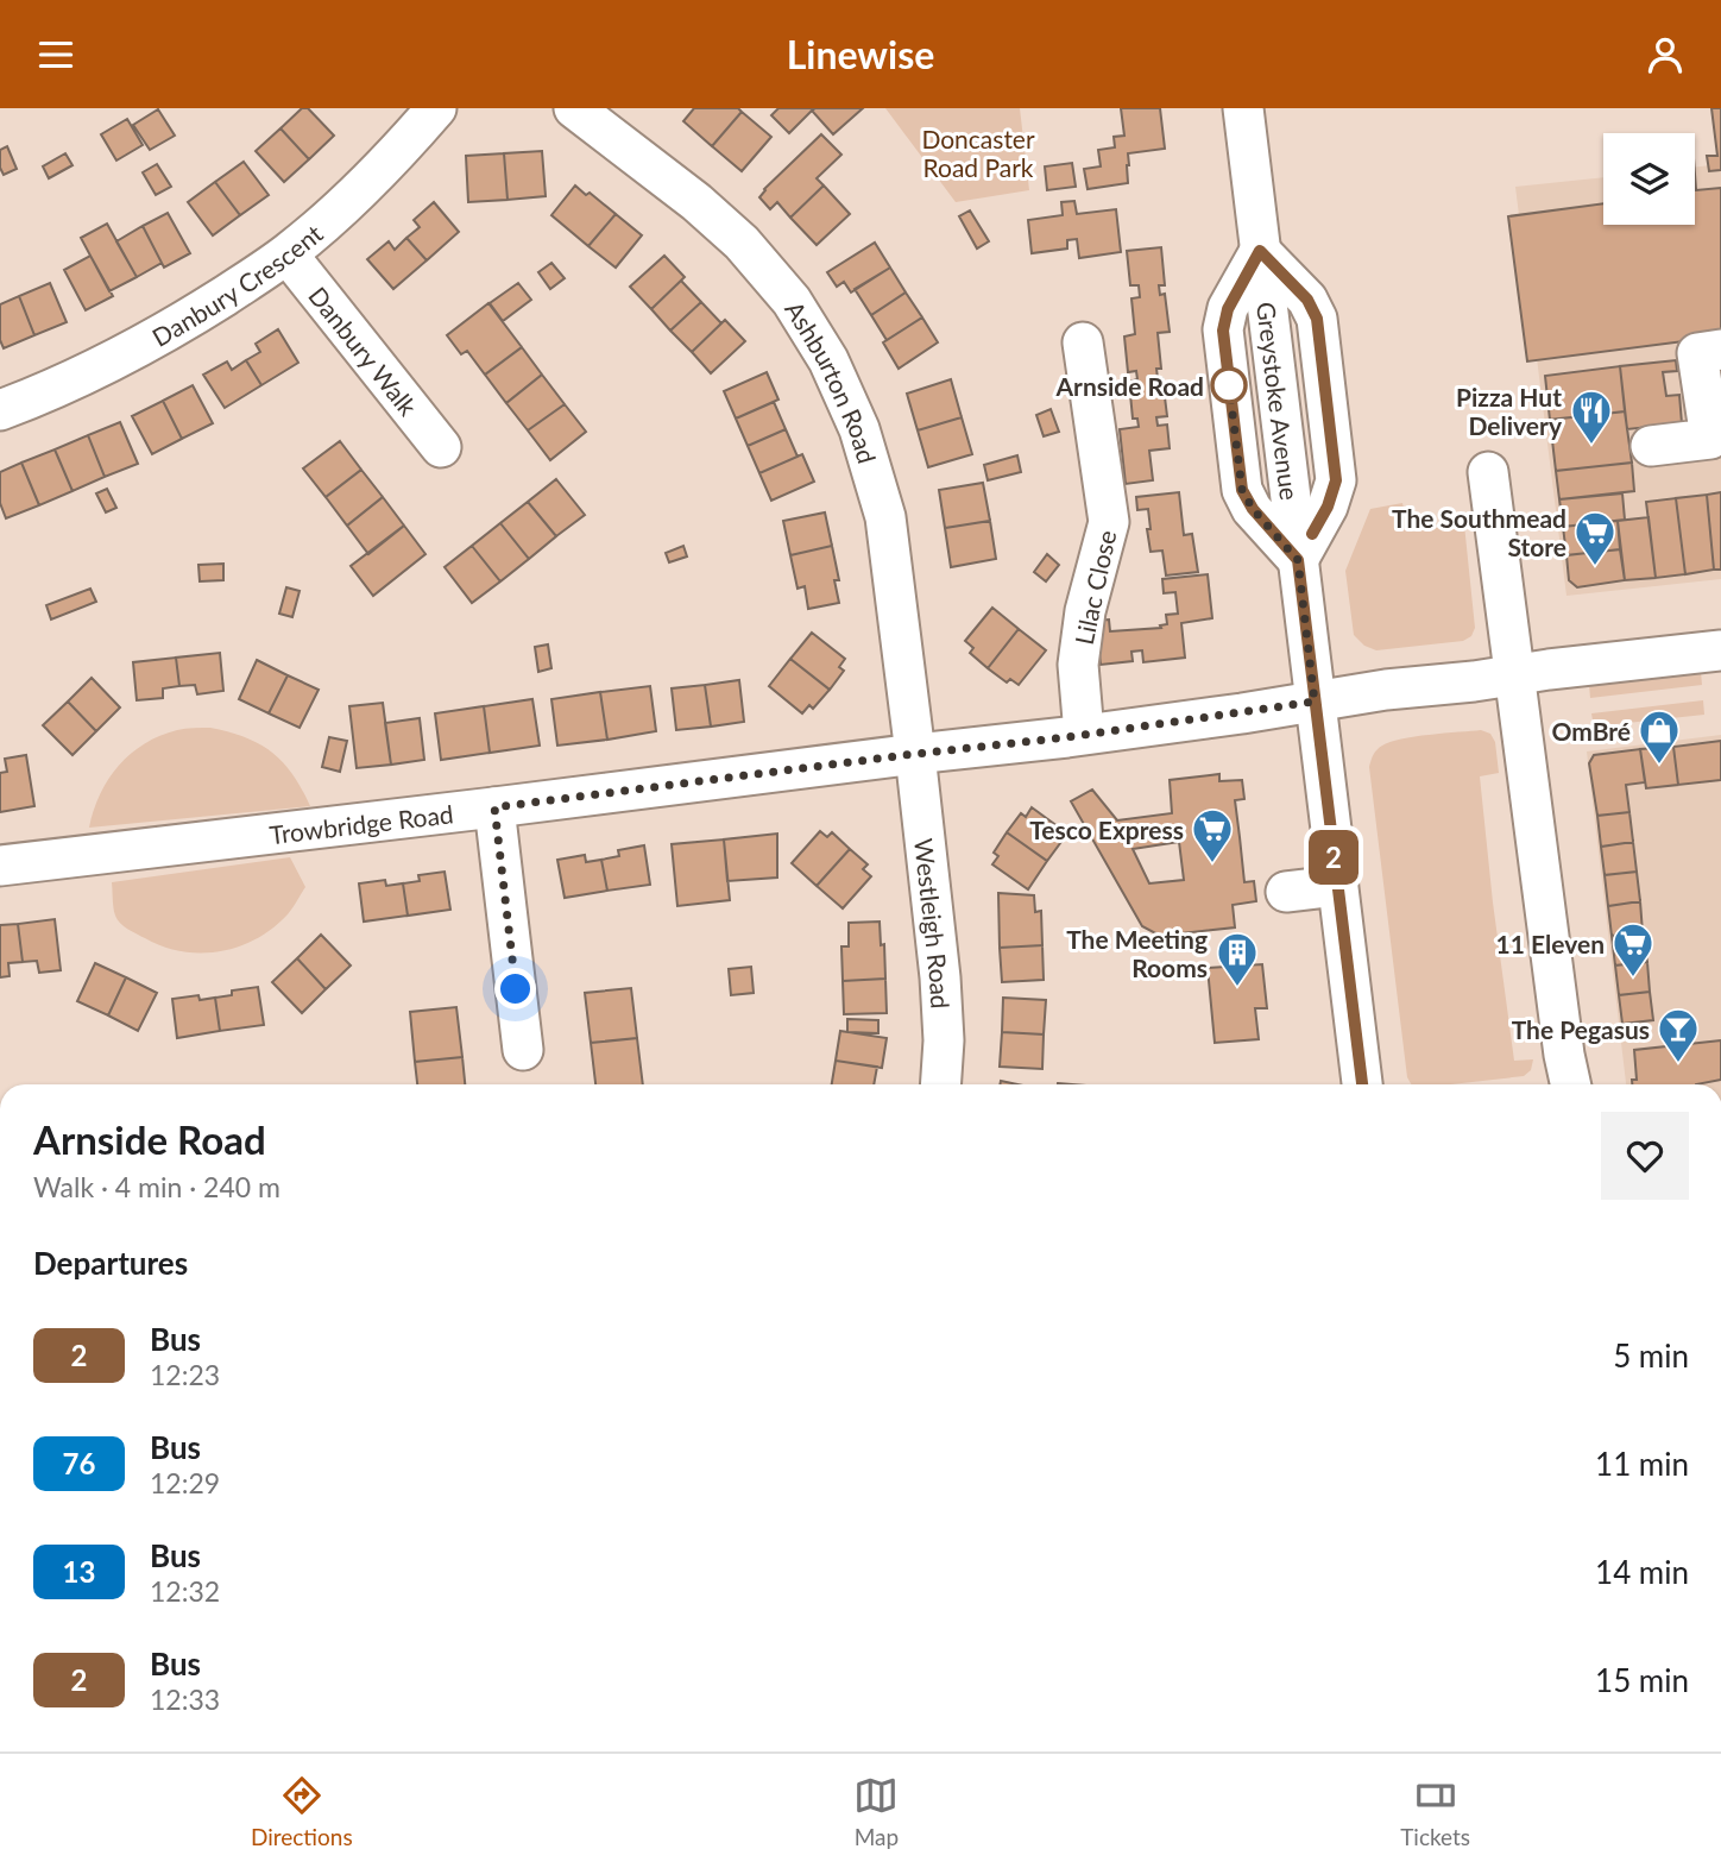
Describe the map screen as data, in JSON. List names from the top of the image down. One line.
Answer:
{"streets":{"street":["Danbury Crescent","Danbury Walk","Ashburton Road","Greystoke Avenue","Lilac Close","Trowbridge Road","Westleigh Road"]},"crossings":[["Danbury Crescent","Danbury Walk"],["Ashburton Road","Trowbridge Road"],["Ashburton Road","Westleigh Road"],["Greystoke Avenue","Trowbridge Road"],["Lilac Close","Trowbridge Road"],["Trowbridge Road","Westleigh Road"]],"parks":["Doncaster Road Park"],"places":{"other":["Arnside Road"],"restaurant":["Pizza Hut Delivery"],"supermarket":["The Southmead Store","Tesco Express","11 Eleven"],"shop":["OmBré"],"building":["The Meeting Rooms"],"bar":["The Pegasus"]},"lines":["bus line 2"],"page":{"header":"Linewise","on_map":"2","heading":[["Arnside Road","Walk · 4 min · 240 m"],"Departures"],"list":[{"mark":"2","name":"Bus","note":"12:23","value":"5 min"},{"mark":"76","name":"Bus","note":"12:29","value":"11 min"},{"mark":"13","name":"Bus","note":"12:32","value":"14 min"},{"mark":"2","name":"Bus","note":"12:33","value":"15 min"}],"tabs":["Directions","Map","Tickets"]}}
